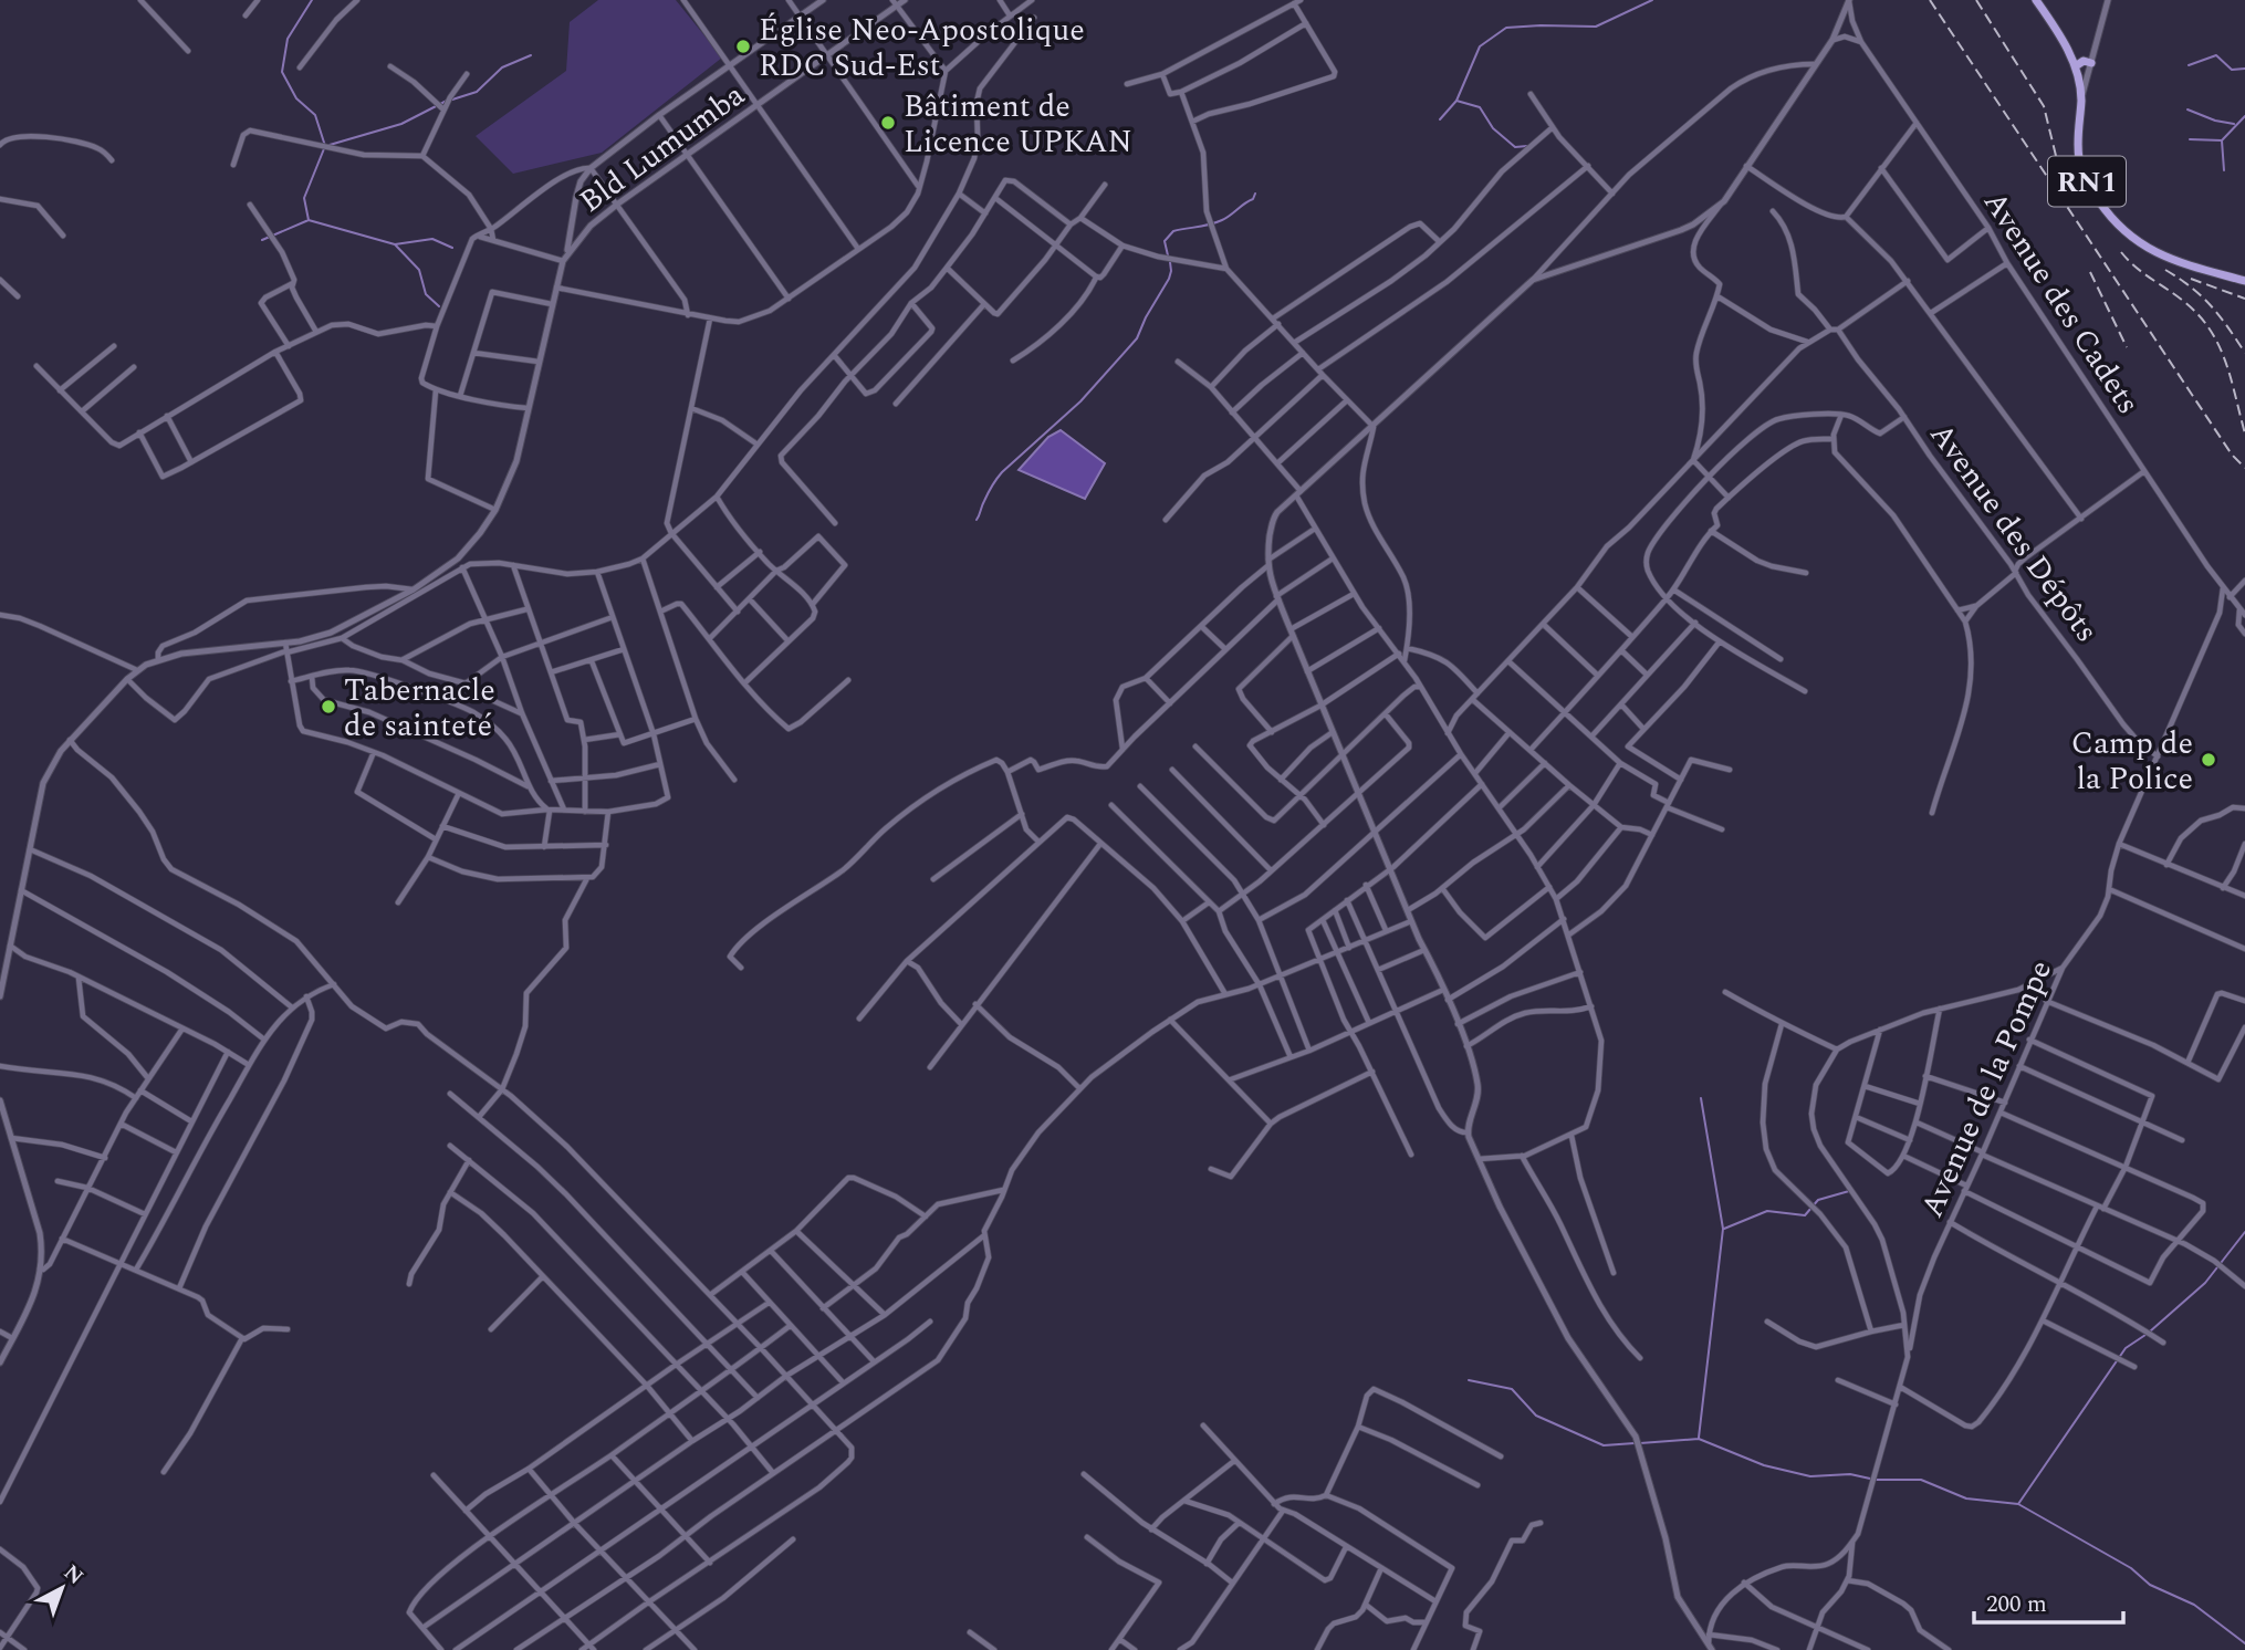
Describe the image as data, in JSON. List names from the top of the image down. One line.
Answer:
{"streets":{"highway":["RN1"],"main road":["Bld Lumumba"],"street":["Avenue des Cadets","Avenue des Dépôts","Avenue de la Pompe"]},"crossings":[["Avenue des Cadets","Avenue de la Pompe"],["Avenue des Dépôts","Avenue de la Pompe"]],"places":["Église Neo-Apostolique RDC Sud-Est","Bâtiment de Licence UPKAN","Tabernacle de sainteté","Camp de la Police"],"scale_bar":"200 m","north":"top right"}
